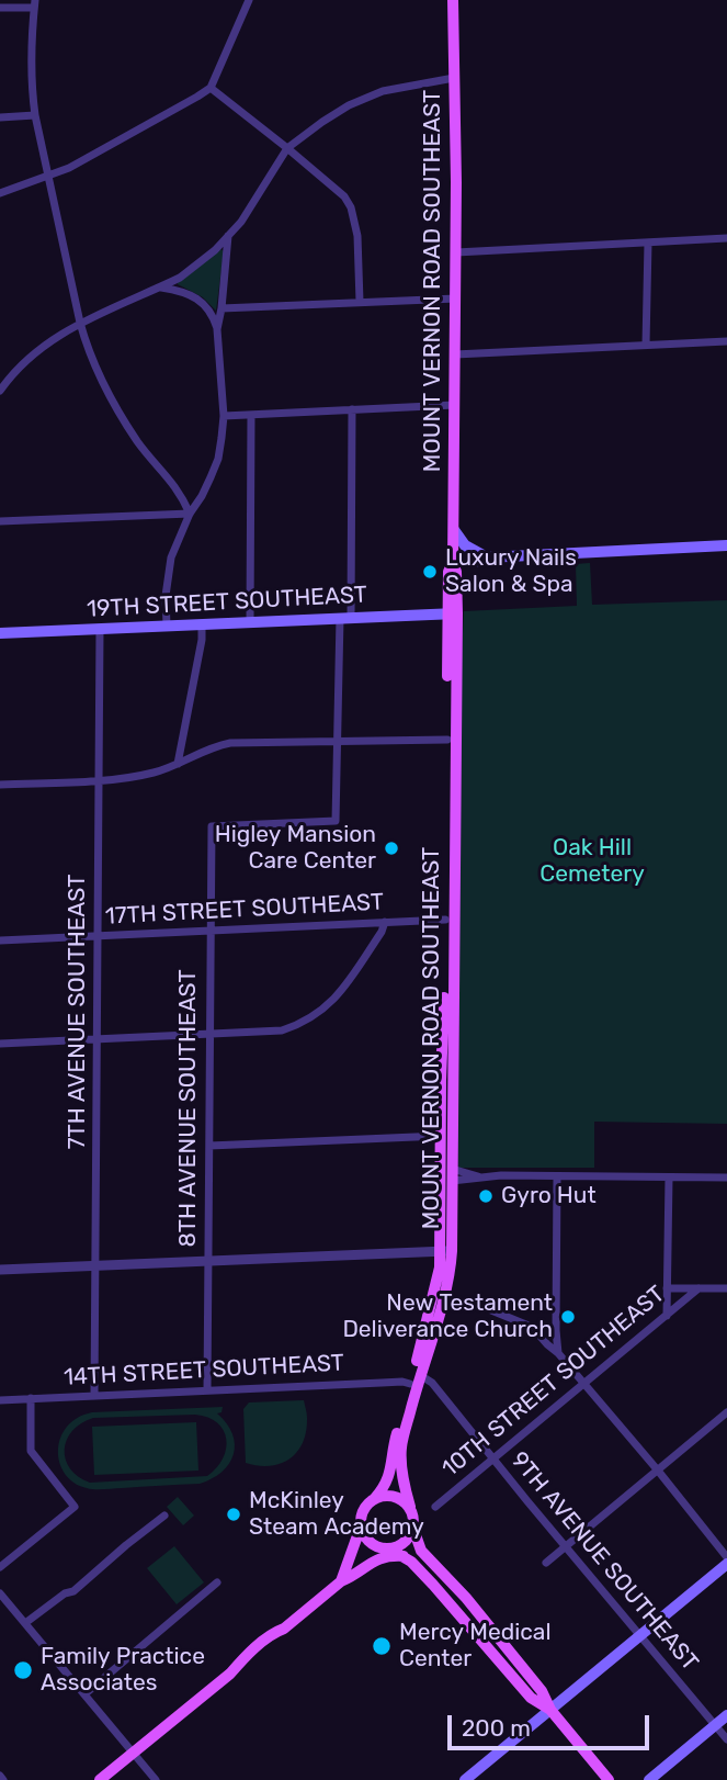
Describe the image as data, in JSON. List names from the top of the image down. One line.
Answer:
{"streets":{"main road":["MOUNT VERNON ROAD SOUTHEAST","19TH STREET SOUTHEAST"],"street":["17TH STREET SOUTHEAST","7TH AVENUE SOUTHEAST","8TH AVENUE SOUTHEAST","14TH STREET SOUTHEAST","10TH STREET SOUTHEAST","9TH AVENUE SOUTHEAST"]},"crossings":[["MOUNT VERNON ROAD SOUTHEAST","19TH STREET SOUTHEAST"],["MOUNT VERNON ROAD SOUTHEAST","17TH STREET SOUTHEAST"],["MOUNT VERNON ROAD SOUTHEAST","14TH STREET SOUTHEAST"],["MOUNT VERNON ROAD SOUTHEAST","9TH AVENUE SOUTHEAST"],["19TH STREET SOUTHEAST","7TH AVENUE SOUTHEAST"],["17TH STREET SOUTHEAST","7TH AVENUE SOUTHEAST"],["17TH STREET SOUTHEAST","8TH AVENUE SOUTHEAST"],["7TH AVENUE SOUTHEAST","14TH STREET SOUTHEAST"],["8TH AVENUE SOUTHEAST","14TH STREET SOUTHEAST"],["14TH STREET SOUTHEAST","9TH AVENUE SOUTHEAST"],["10TH STREET SOUTHEAST","9TH AVENUE SOUTHEAST"]],"parks":["Oak Hill Cemetery"],"places":["Luxury Nails Salon & Spa","Higley Mansion Care Center","Gyro Hut","New Testament Deliverance Church","McKinley Steam Academy","Mercy Medical Center","Family Practice Associates"],"scale_bar":"200 m"}
